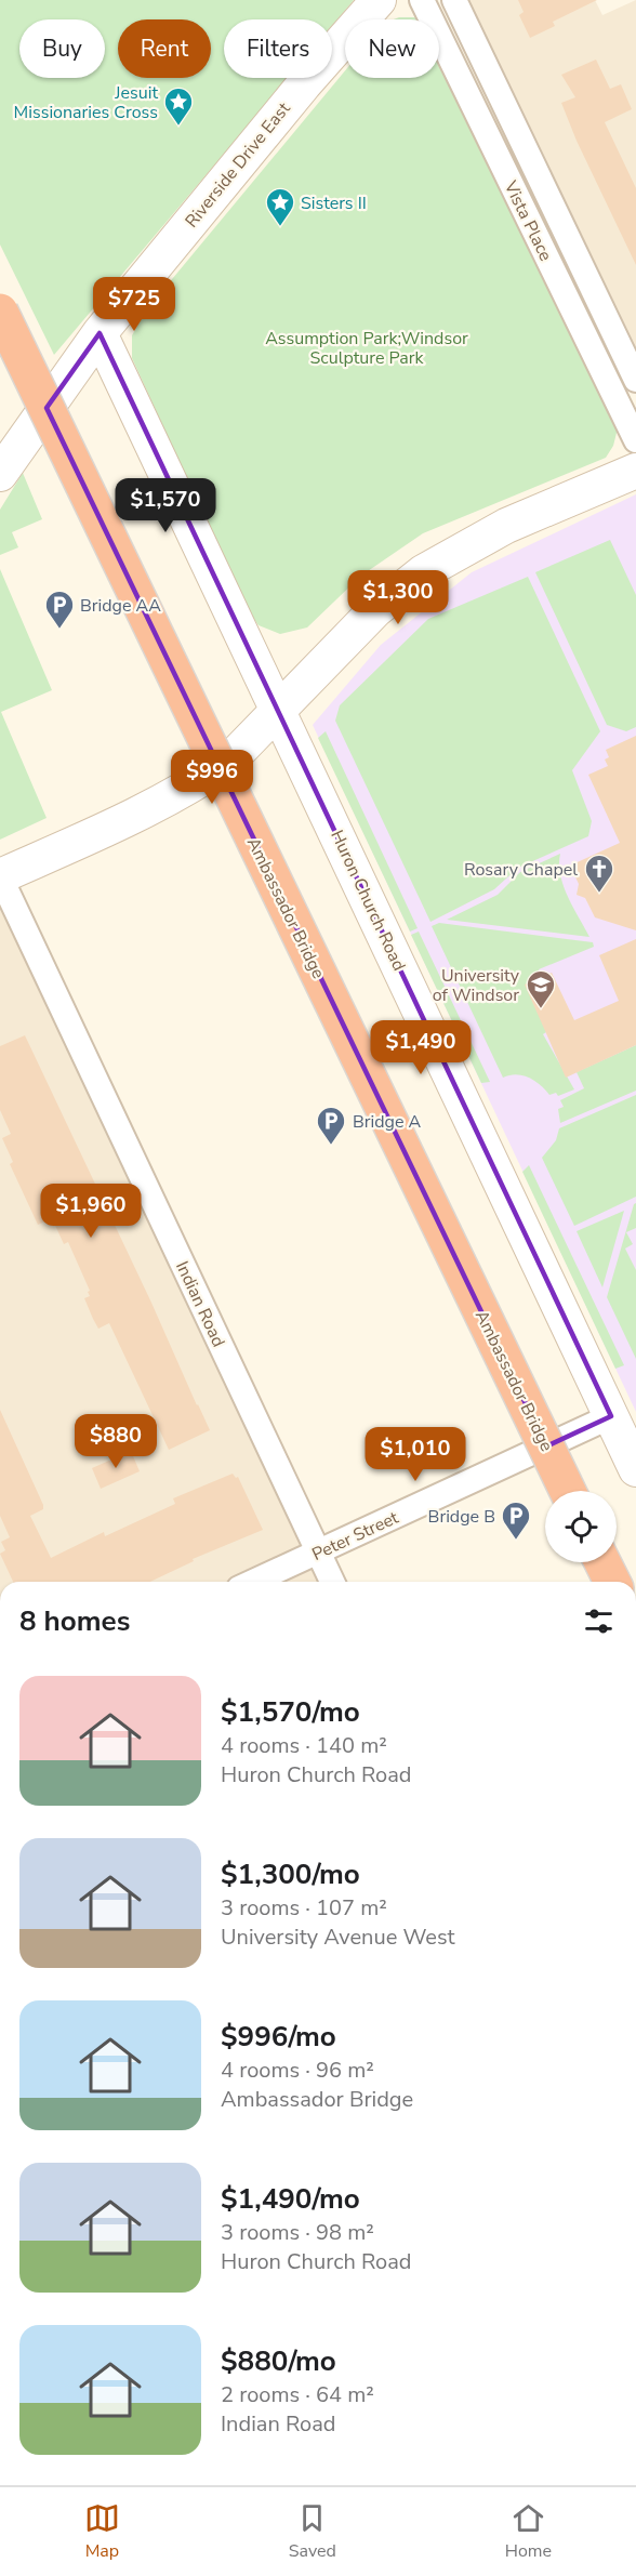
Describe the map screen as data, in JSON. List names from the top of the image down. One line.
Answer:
{"streets":{"highway":["Ambassador Bridge"],"street":["Riverside Drive East","Vista Place","Huron Church Road","Indian Road","Peter Street"]},"crossings":[["Riverside Drive East","Huron Church Road"],["Huron Church Road","Peter Street"],["Indian Road","Peter Street"]],"parks":["Assumption Park;Windsor Sculpture Park"],"places":{"place":["Jesuit Missionaries Cross","Sisters II"],"parking":["Bridge AA","Bridge A","Bridge B"],"church":["Rosary Chapel"],"school or university":["University of Windsor"]},"page":{"chip":["Buy","Rent","Filters","New"],"price":["$725","$1,570","$1,300","$996","$1,490","$1,960","$880","$1,010"],"heading":"8 homes","list":[{"name":"$1,570/mo","note":"4 rooms · 140 m² · Huron Church Road"},{"name":"$1,300/mo","note":"3 rooms · 107 m² · University Avenue West"},{"name":"$996/mo","note":"4 rooms · 96 m² · Ambassador Bridge"},{"name":"$1,490/mo","note":"3 rooms · 98 m² · Huron Church Road"},{"name":"$880/mo","note":"2 rooms · 64 m² · Indian Road"}],"tabs":["Map","Saved","Home"]}}
